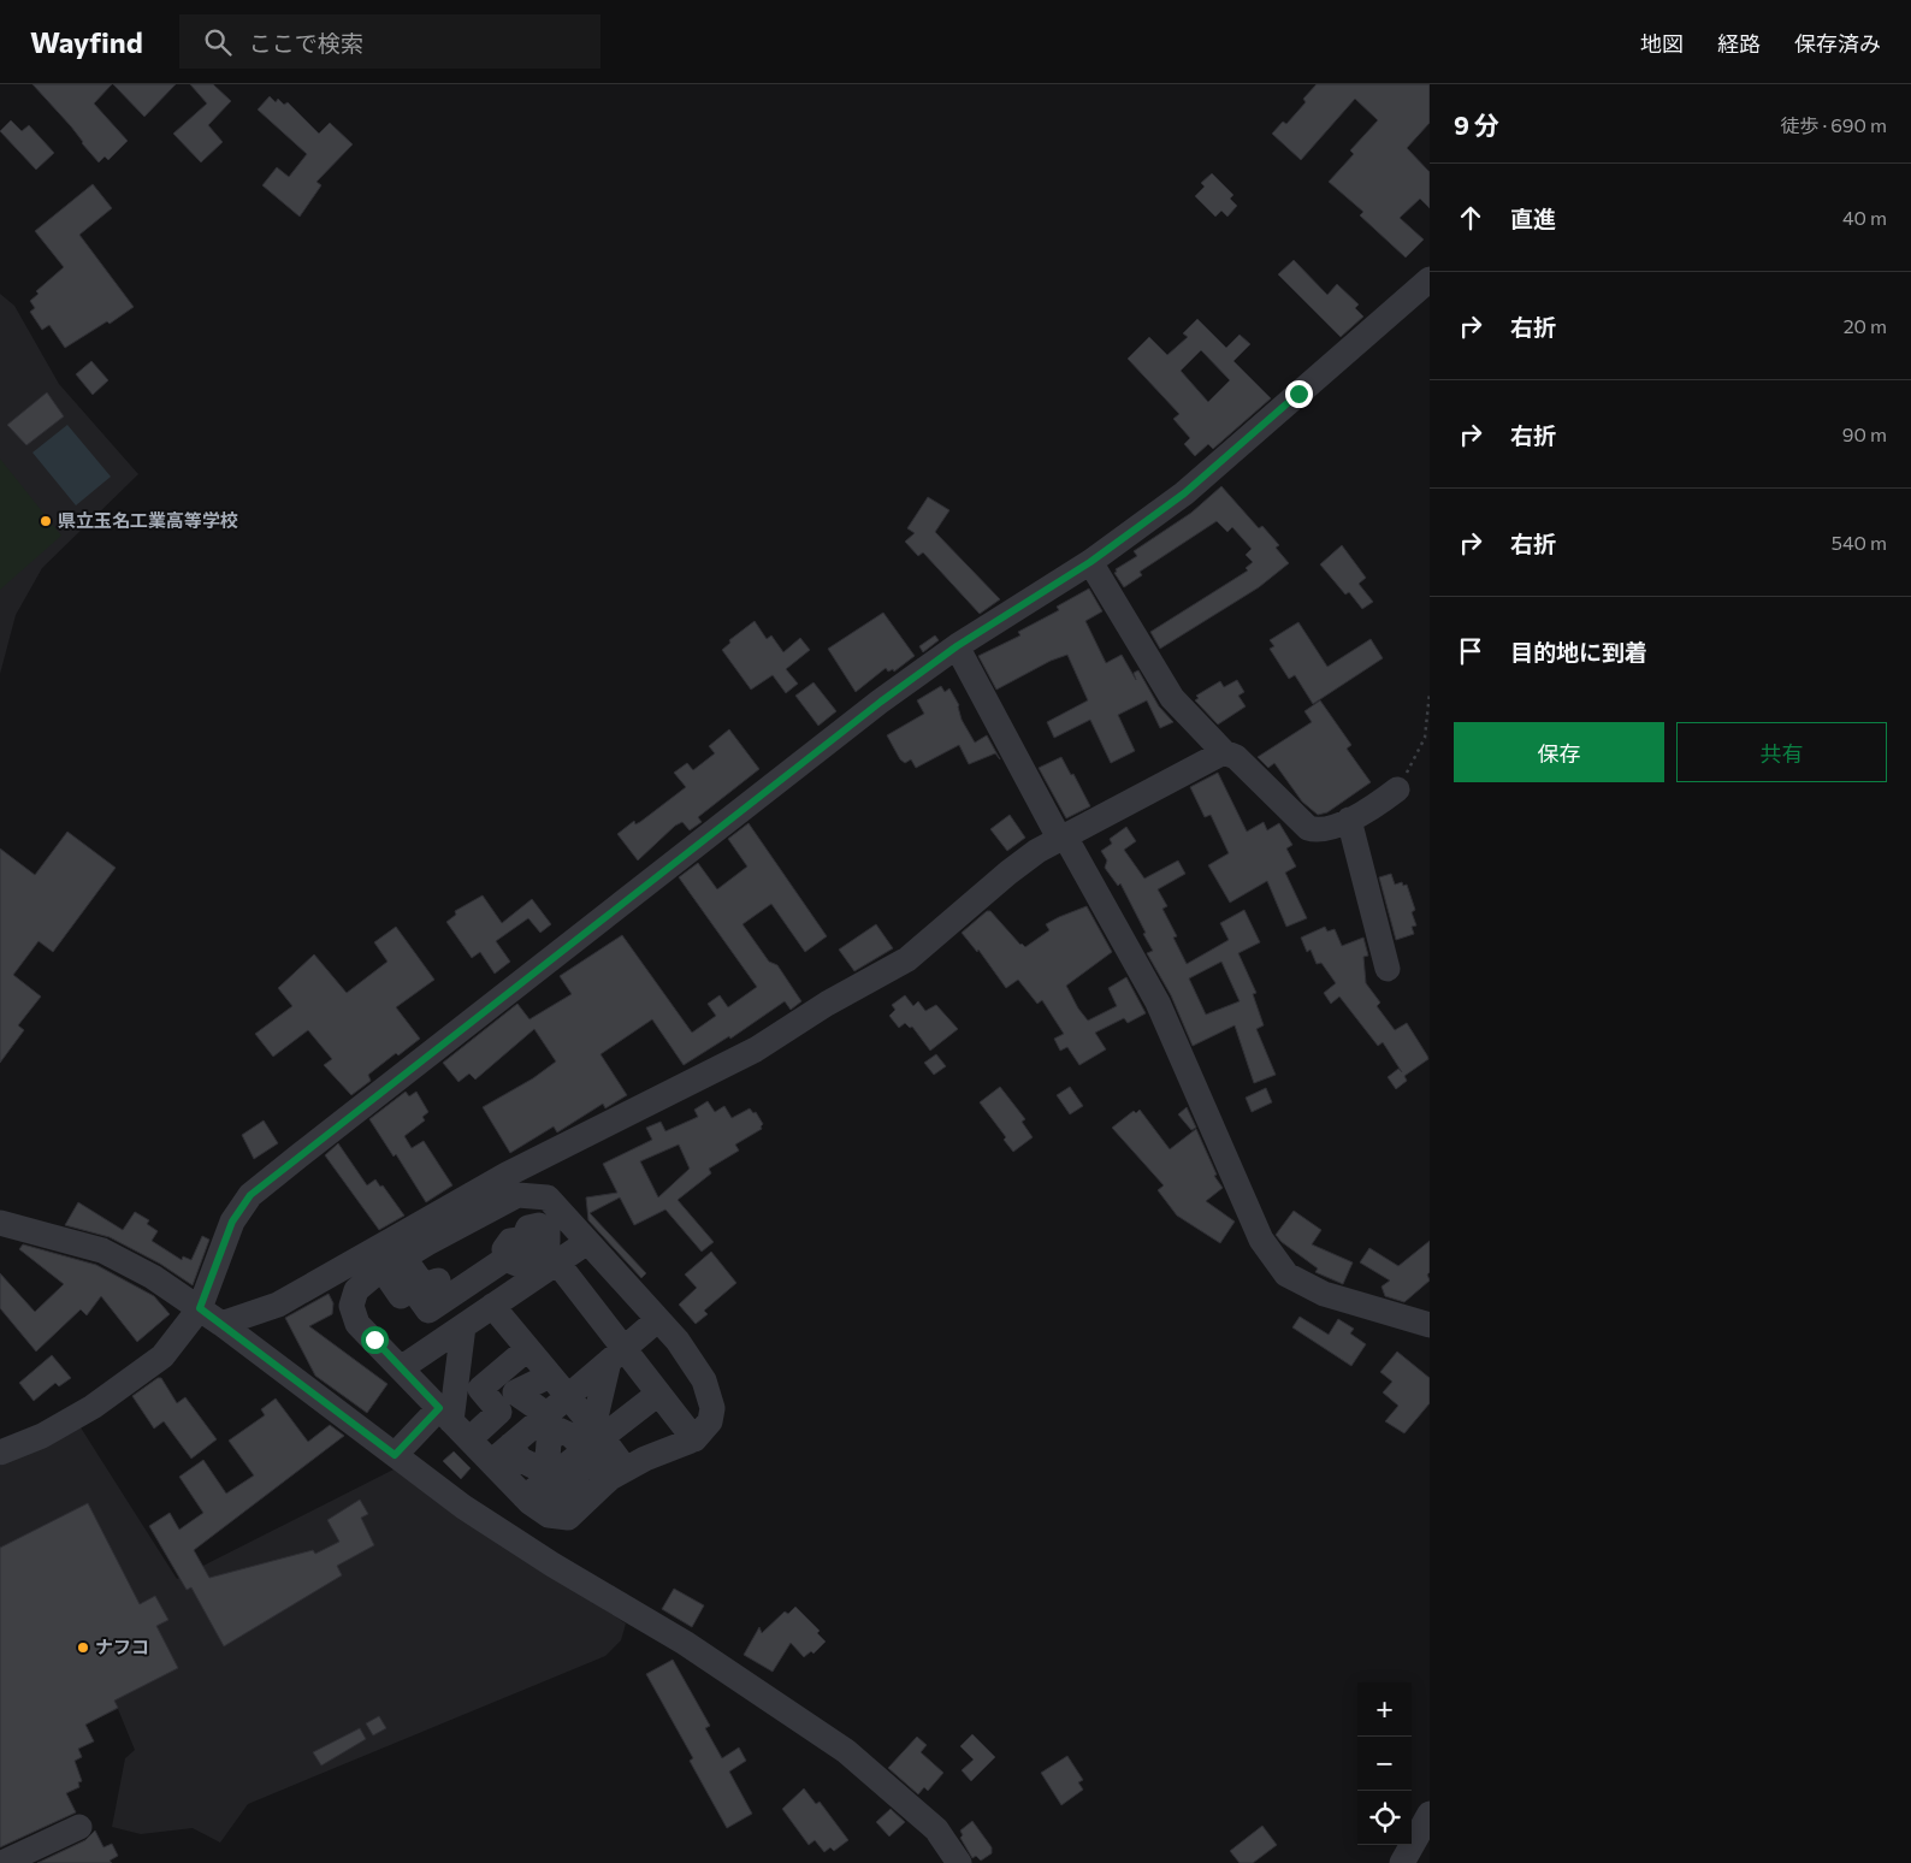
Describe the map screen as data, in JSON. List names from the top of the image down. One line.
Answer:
{"places":["県立玉名工業高等学校","ナフコ"],"page":{"header":"Wayfind","search":"ここで検索","nav":["地図","経路","保存済み"],"heading":["9 分","徒歩 · 690 m"],"list":[["直進","40 m"],["右折","20 m"],["右折","90 m"],["右折","540 m"],"目的地に到着"],"buttons":["保存","共有"],"map_buttons":["+","−"]}}
